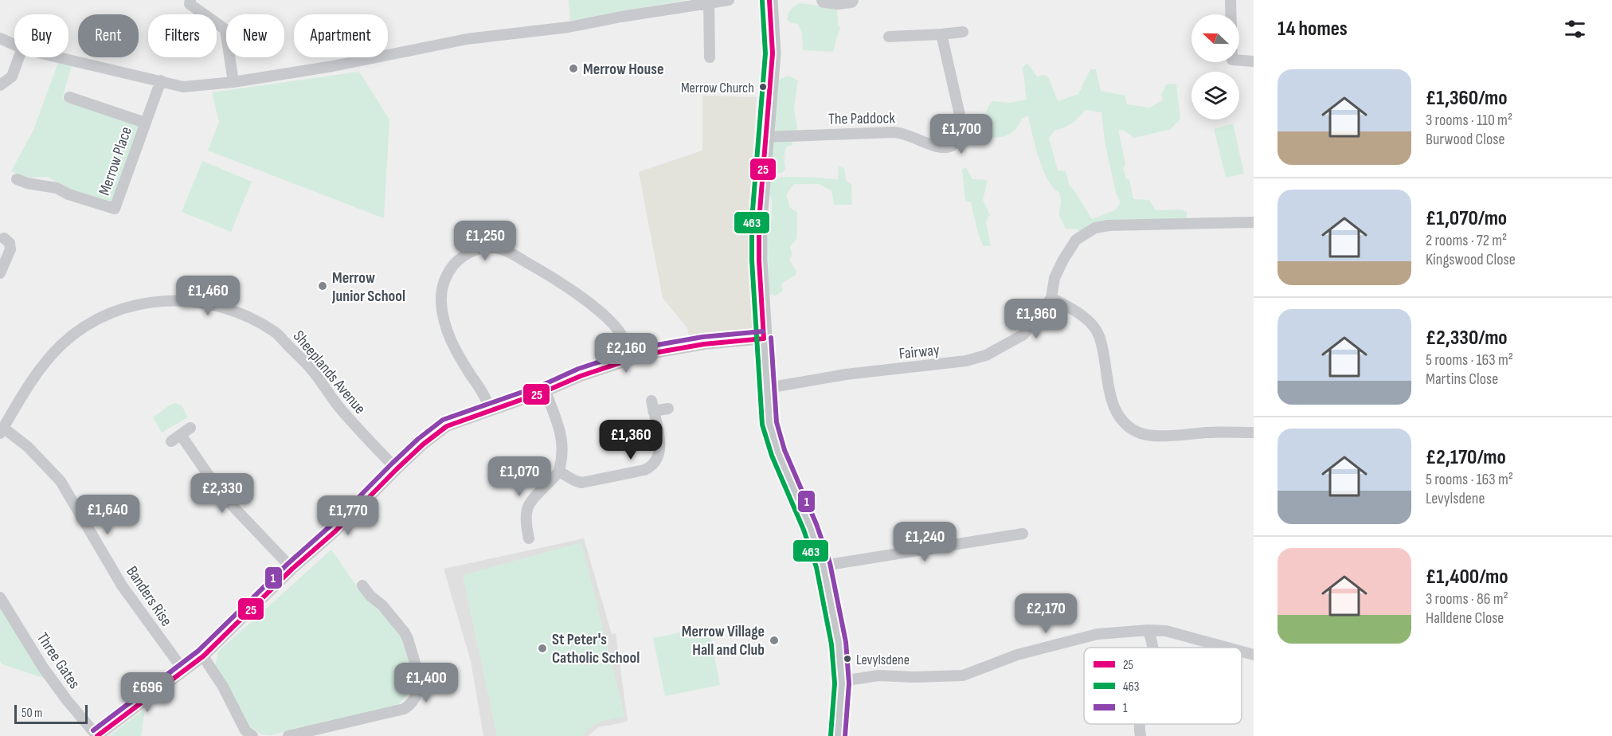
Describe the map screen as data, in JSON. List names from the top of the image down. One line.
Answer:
{"streets":{"street":["The Paddock","Merrow Place","Fairway","Sheeplands Avenue","Banders Rise","Three Gates"]},"crossings":[["Sheeplands Avenue","Banders Rise"]],"places":["Merrow House","Merrow Church","Merrow Junior School","Merrow Village Hall and Club","St Peter's Catholic School","Levylsdene"],"lines":["transit line 25","transit line 463","transit line 1"],"legend":["25","463","1"],"scale_bar":"50 m","north":"left","page":{"heading":"14 homes","chip":["Buy","Rent","Filters","New","Apartment"],"list":[{"name":"£1,360/mo","note":"3 rooms · 110 m² · Burwood Close"},{"name":"£1,070/mo","note":"2 rooms · 72 m² · Kingswood Close"},{"name":"£2,330/mo","note":"5 rooms · 163 m² · Martins Close"},{"name":"£2,170/mo","note":"5 rooms · 163 m² · Levylsdene"},{"name":"£1,400/mo","note":"3 rooms · 86 m² · Halldene Close"}],"price":["£1,700","£1,250","£1,460","£1,960","£2,160","£1,360","£1,070","£2,330","£1,640","£1,770","£1,240","£2,170","£1,400","£696"],"scale":"50 m"}}
